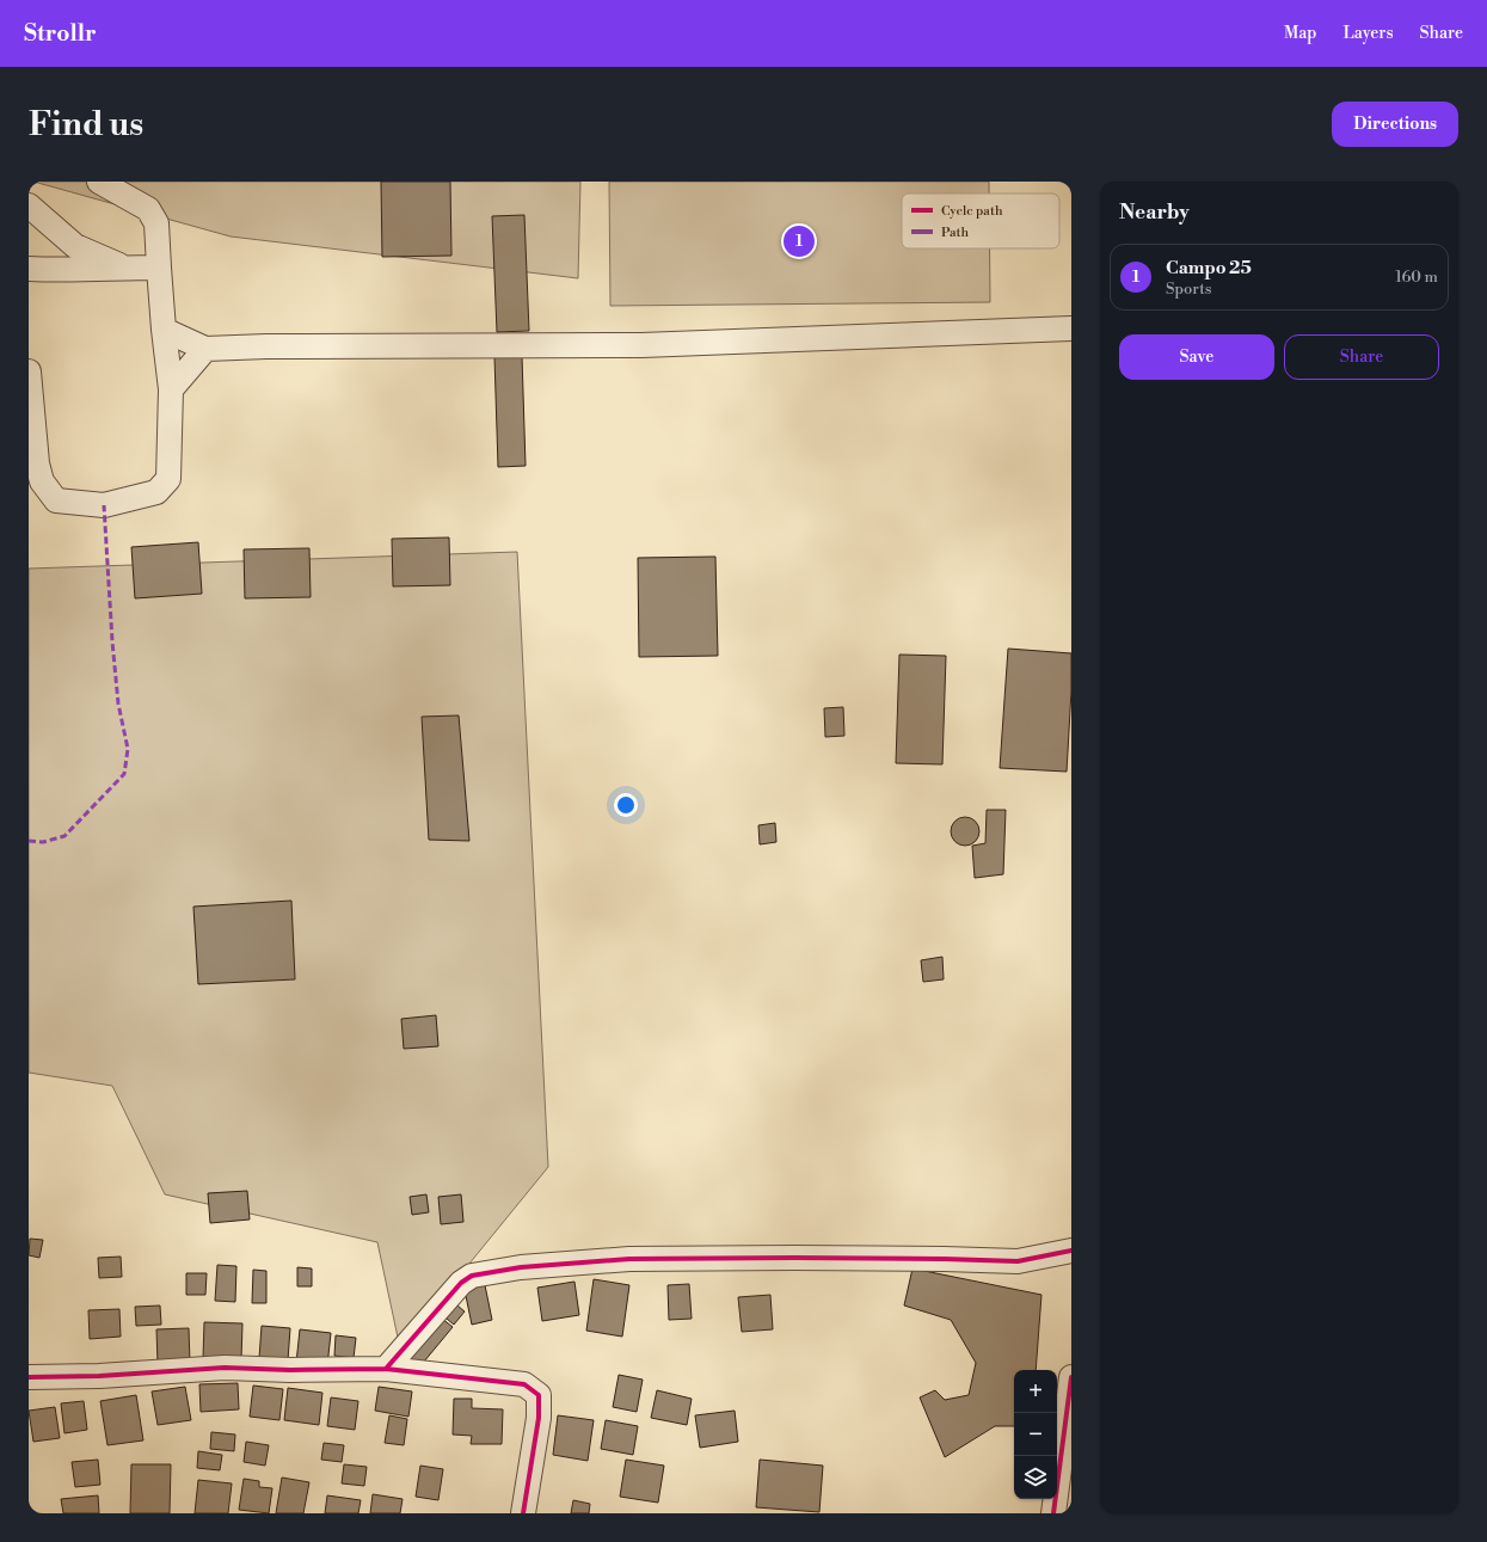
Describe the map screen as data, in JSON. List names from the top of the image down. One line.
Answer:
{"legend":["Cycle path","Path"],"page":{"header":"Strollr","nav":["Map","Layers","Share"],"buttons":["Directions",["Save","Share"]],"title":"Find us","heading":"Nearby","pins":"1","list":[{"mark":"1","name":"Campo 25","note":"Sports","value":"160 m"}],"map_buttons":["+","−"]}}
